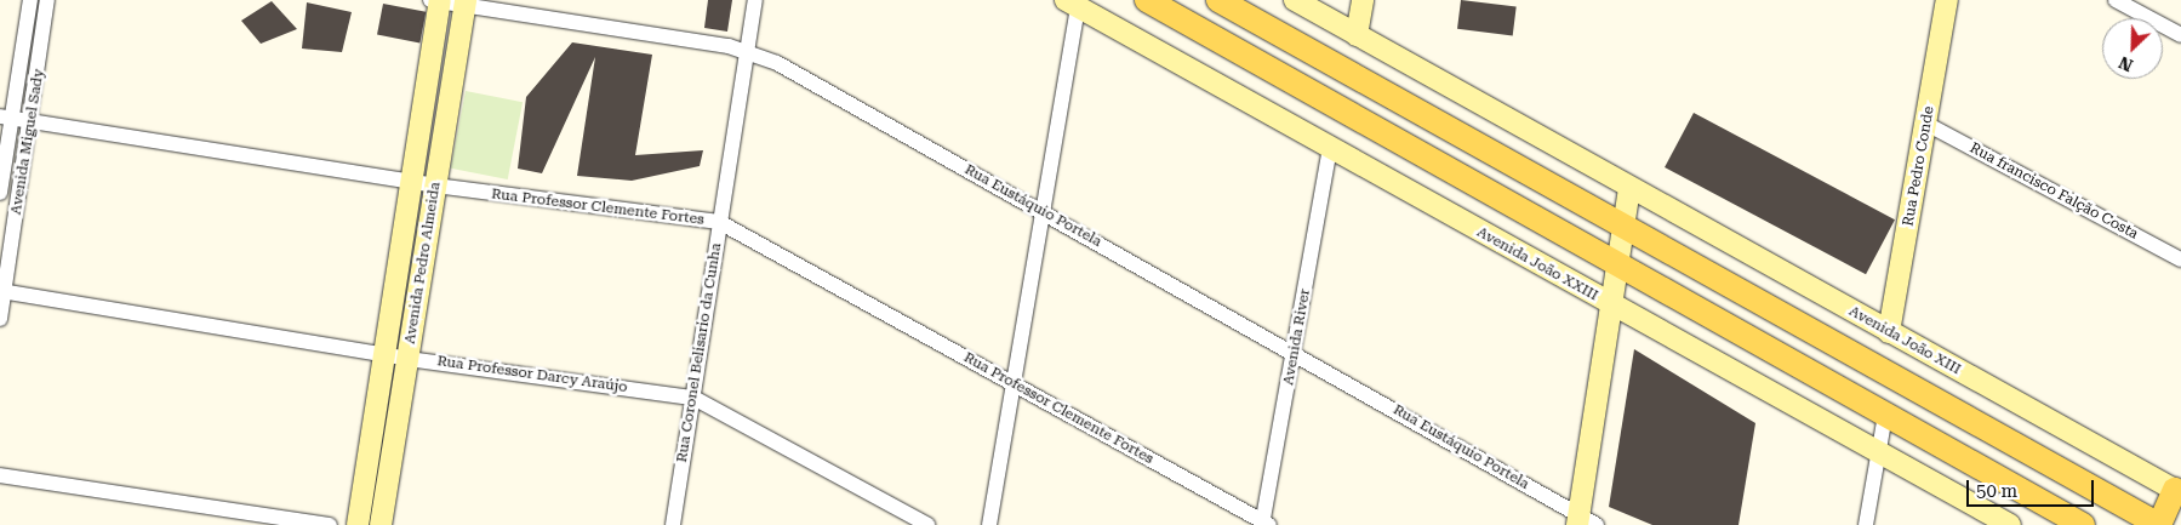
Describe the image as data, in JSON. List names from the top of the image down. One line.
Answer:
{"streets":{"street":["Avenida Miguel Sady","Rua Pedro Conde","Rua francisco Falção Costa","Rua Eustáquio Portela","Rua Professor Clemente Fortes","Avenida Pedro Almeida","Avenida João XXIII","Avenida River","Avenida João XIII","Rua Coronel Belisario da Cunha","Rua Professor Darcy Araújo"]},"crossings":[["Avenida Miguel Sady","Rua Professor Clemente Fortes"],["Avenida Miguel Sady","Rua Professor Darcy Araújo"],["Rua Pedro Conde","Rua francisco Falção Costa"],["Rua Pedro Conde","Avenida João XIII"],["Rua Eustáquio Portela","Avenida Pedro Almeida"],["Rua Eustáquio Portela","Avenida River"],["Rua Eustáquio Portela","Rua Coronel Belisario da Cunha"],["Rua Professor Clemente Fortes","Avenida Pedro Almeida"],["Rua Professor Clemente Fortes","Avenida River"],["Rua Professor Clemente Fortes","Rua Coronel Belisario da Cunha"],["Avenida Pedro Almeida","Rua Professor Darcy Araújo"],["Avenida João XXIII","Avenida River"],["Rua Coronel Belisario da Cunha","Rua Professor Darcy Araújo"]],"scale_bar":"50 m","north":"bottom left"}
